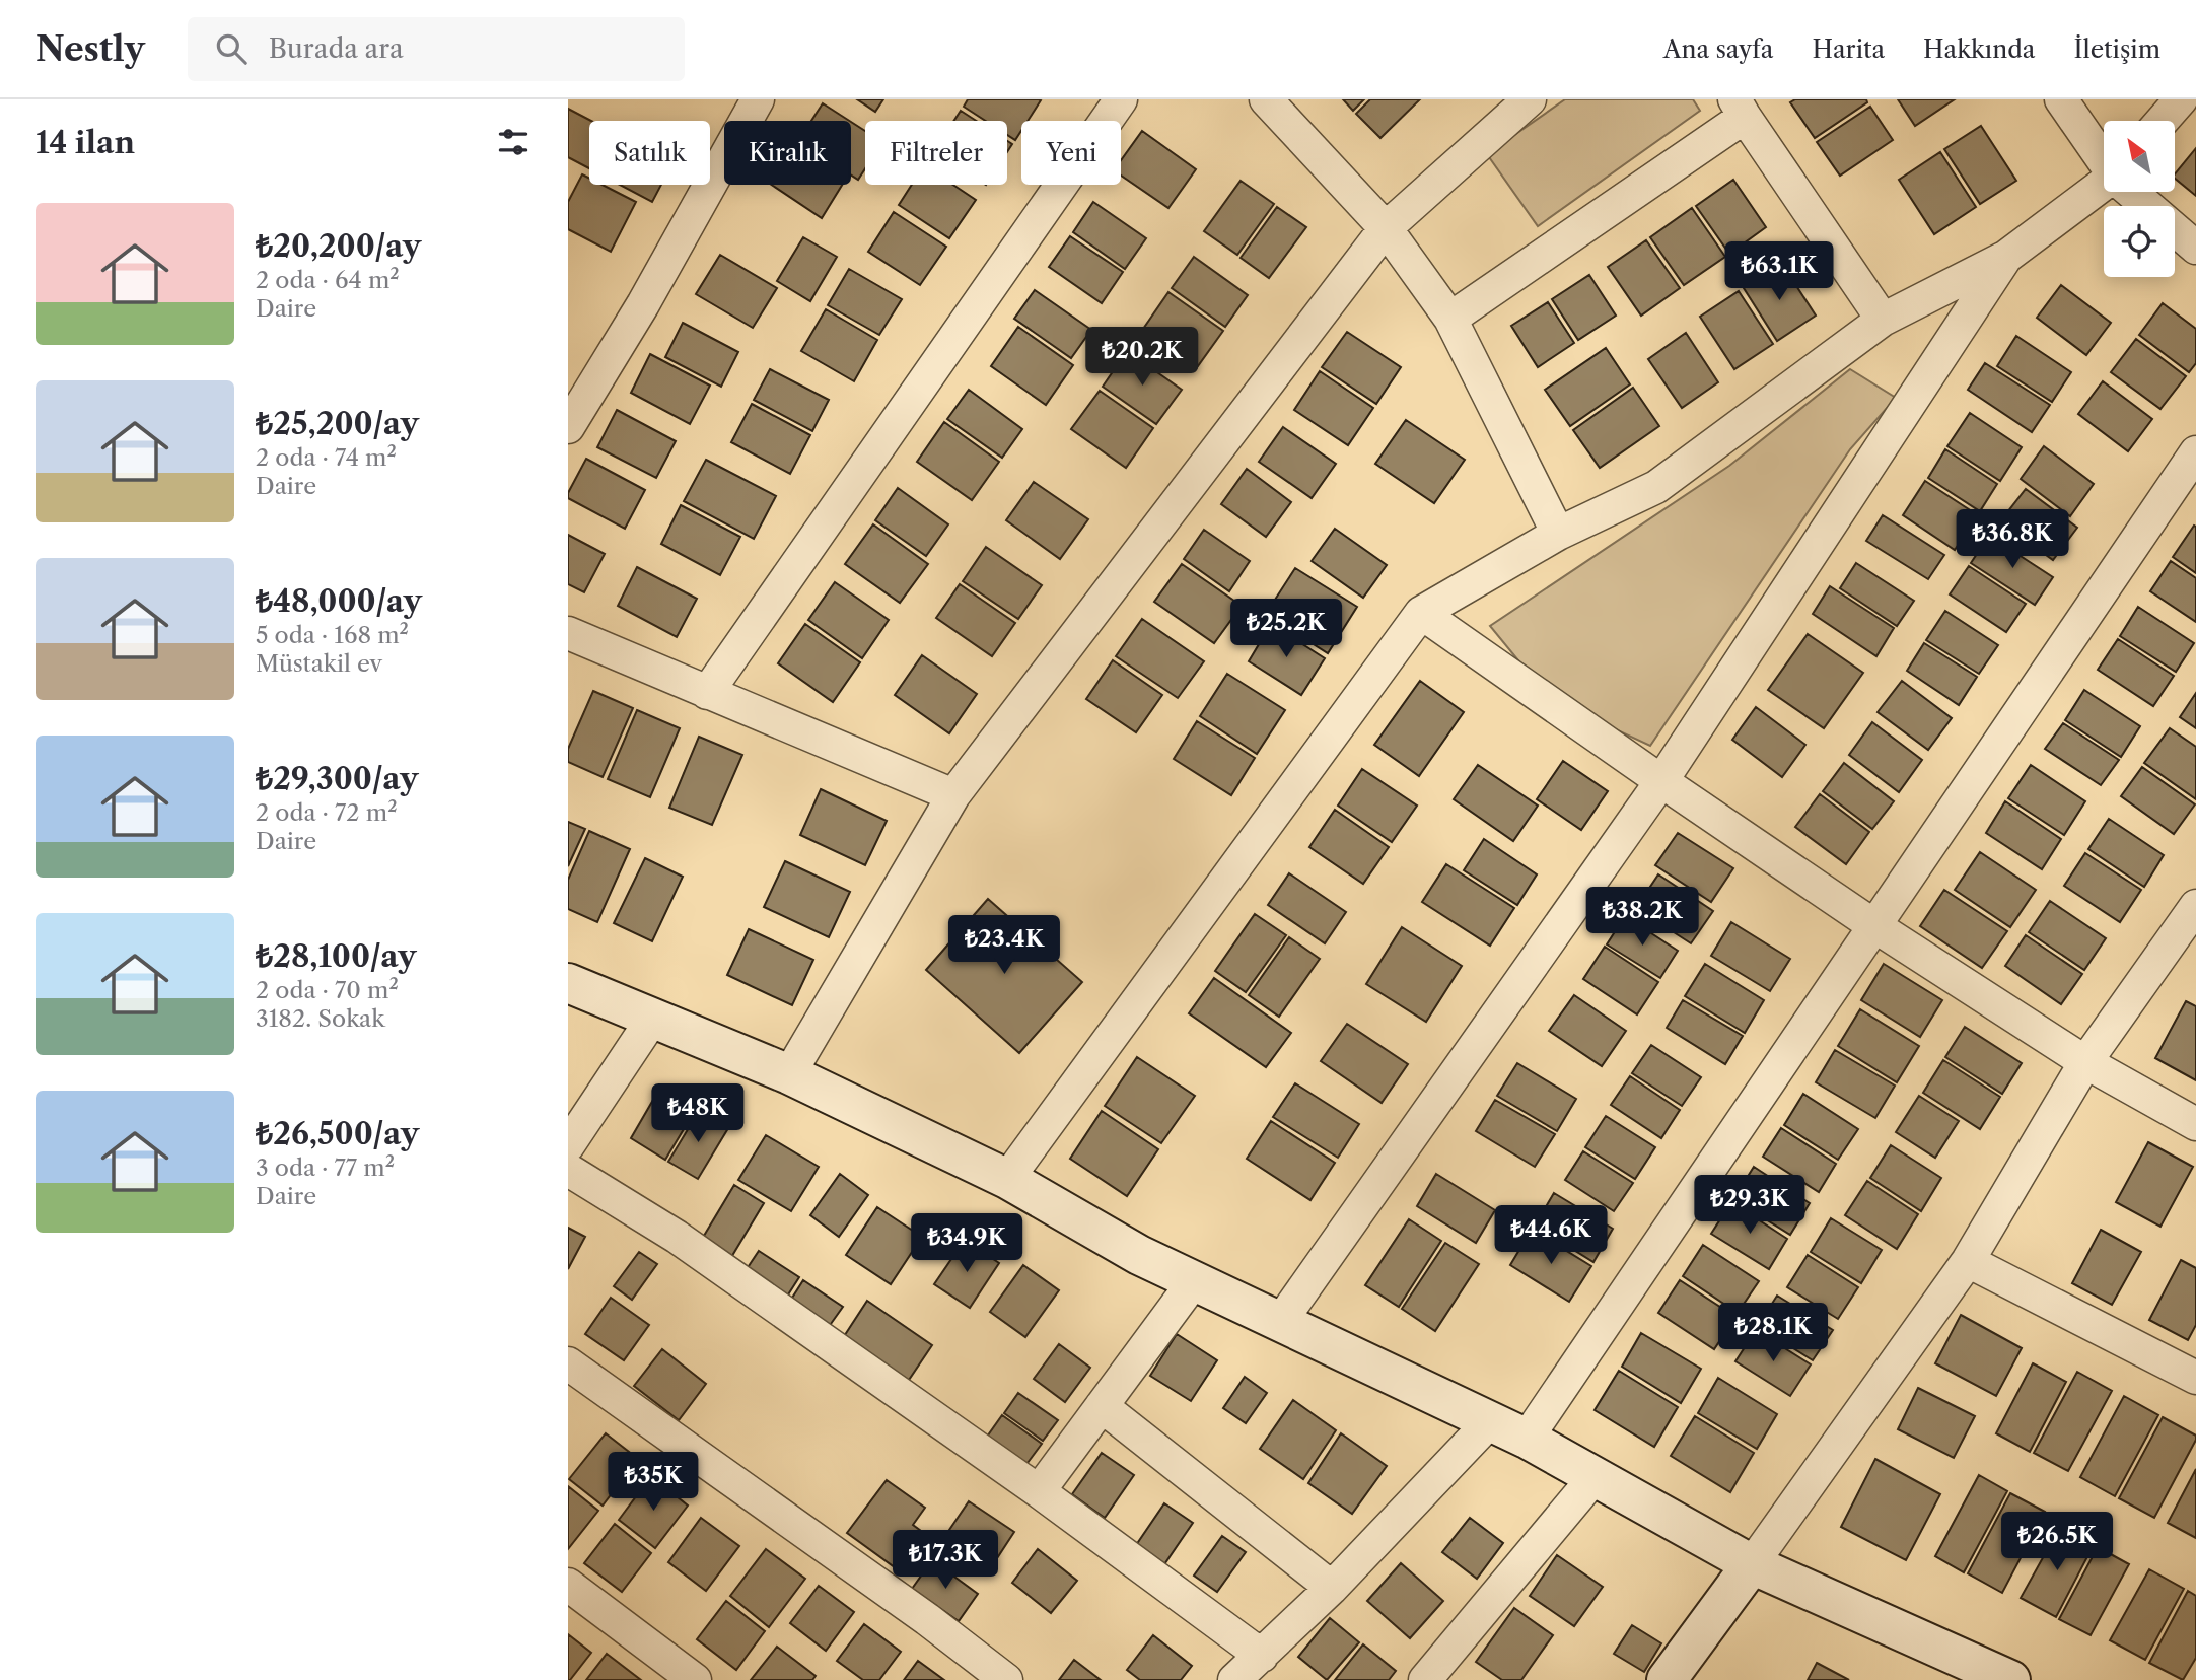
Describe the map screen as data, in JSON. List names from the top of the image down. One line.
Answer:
{"north":"top left","page":{"header":"Nestly","search":"Burada ara","nav":["Ana sayfa","Harita","Hakkında","İletişim"],"heading":"14 ilan","chip":["Satılık","Kiralık","Filtreler","Yeni"],"list":[{"name":"₺20,200/ay","note":"2 oda · 64 m² · Daire"},{"name":"₺25,200/ay","note":"2 oda · 74 m² · Daire"},{"name":"₺48,000/ay","note":"5 oda · 168 m² · Müstakil ev"},{"name":"₺29,300/ay","note":"2 oda · 72 m² · Daire"},{"name":"₺28,100/ay","note":"2 oda · 70 m² · 3182. Sokak"},{"name":"₺26,500/ay","note":"3 oda · 77 m² · Daire"}],"price":["₺63.1K","₺20.2K","₺36.8K","₺25.2K","₺38.2K","₺23.4K","₺48K","₺29.3K","₺44.6K","₺34.9K","₺28.1K","₺35K","₺26.5K","₺17.3K"]}}
